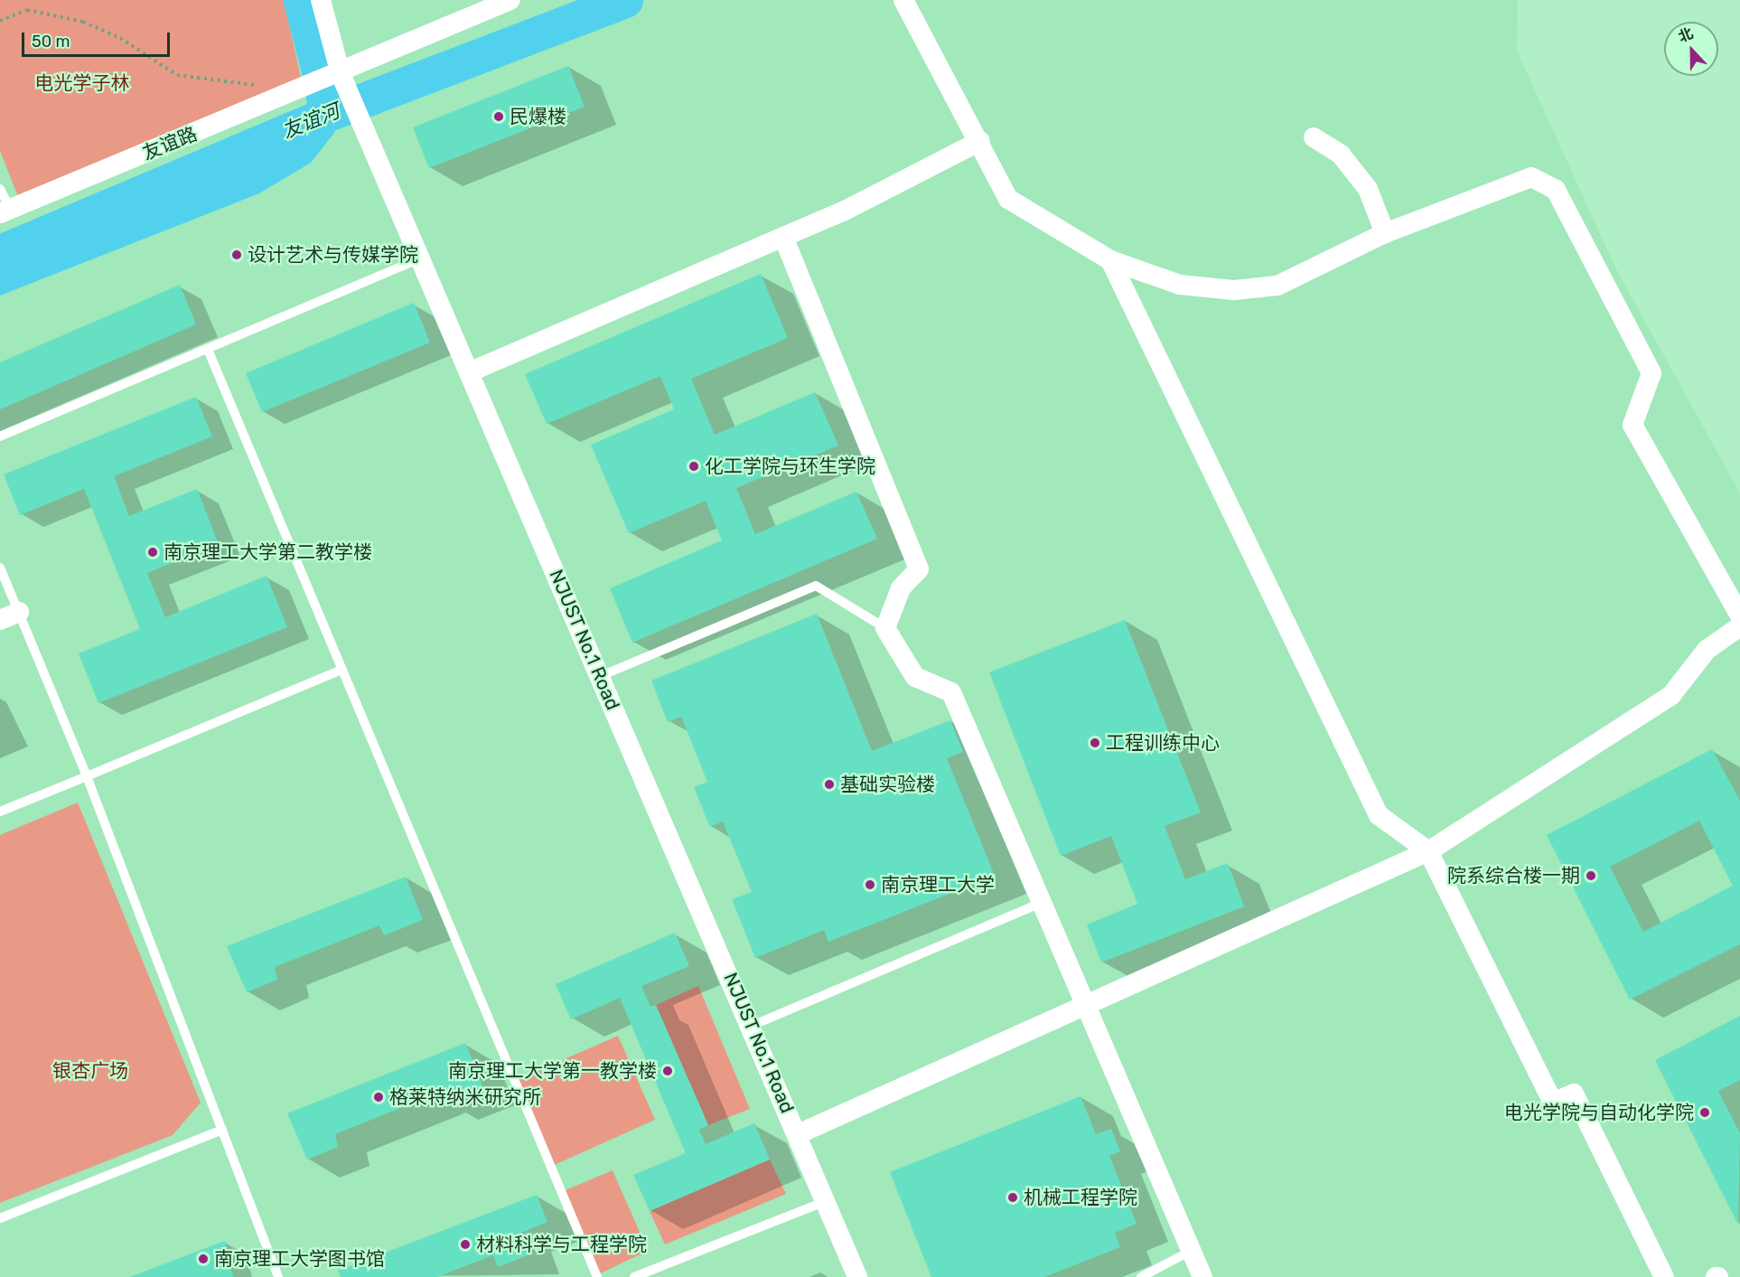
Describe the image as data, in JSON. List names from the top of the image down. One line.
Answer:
{"streets":{"street":["友谊路","NJUST No.1 Road"]},"crossings":[["友谊路","NJUST No.1 Road"]],"water":["友谊河"],"parks":["电光学子林","银杏广场"],"places":["民爆楼","设计艺术与传媒学院","化工学院与环生学院","南京理工大学第二教学楼","工程训练中心","基础实验楼","院系综合楼一期","南京理工大学","南京理工大学第一教学楼","格莱特纳米研究所","电光学院与自动化学院","机械工程学院","材料科学与工程学院","南京理工大学图书馆"],"scale_bar":"50 m","north":"top"}
